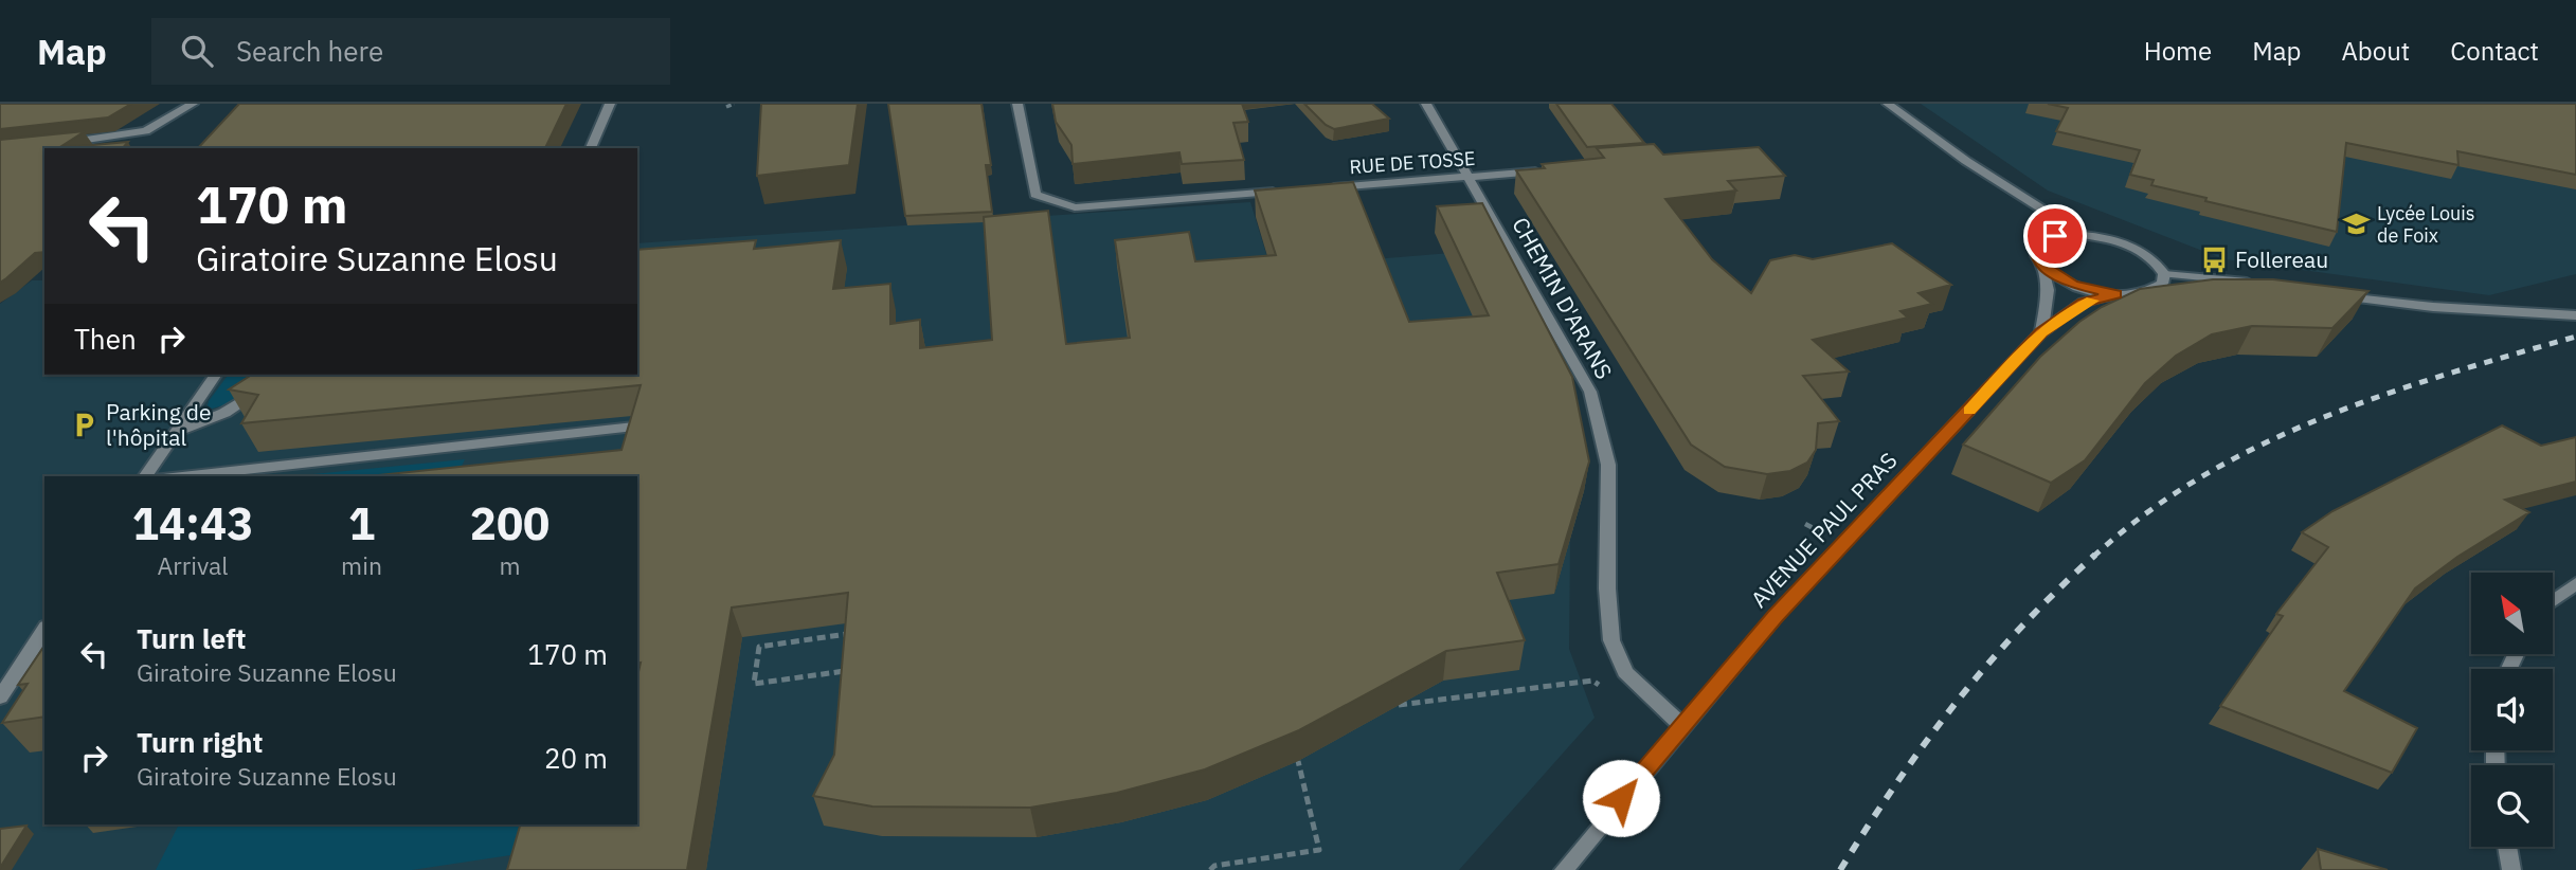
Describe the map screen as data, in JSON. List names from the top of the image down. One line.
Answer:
{"streets":{"street":["RUE DE TOSSE","CHEMIN D'ARANS","AVENUE PAUL PRAS"]},"crossings":[["RUE DE TOSSE","CHEMIN D'ARANS"],["CHEMIN D'ARANS","AVENUE PAUL PRAS"]],"places":{"school or university":["Lycée Louis de Foix"],"bus stop":["Follereau"],"parking":["Parking de l'hôpital"]},"north":"top left","page":{"header":"Map","search":"Search here","nav":["Home","Map","About","Contact"],"turn":["170 m","Giratoire Suzanne Elosu"],"then":"Then","eta":["14:43","Arrival","1","min","200","m"],"list":[{"name":"Turn left","note":"Giratoire Suzanne Elosu","value":"170 m"},{"name":"Turn right","note":"Giratoire Suzanne Elosu","value":"20 m"}]}}
